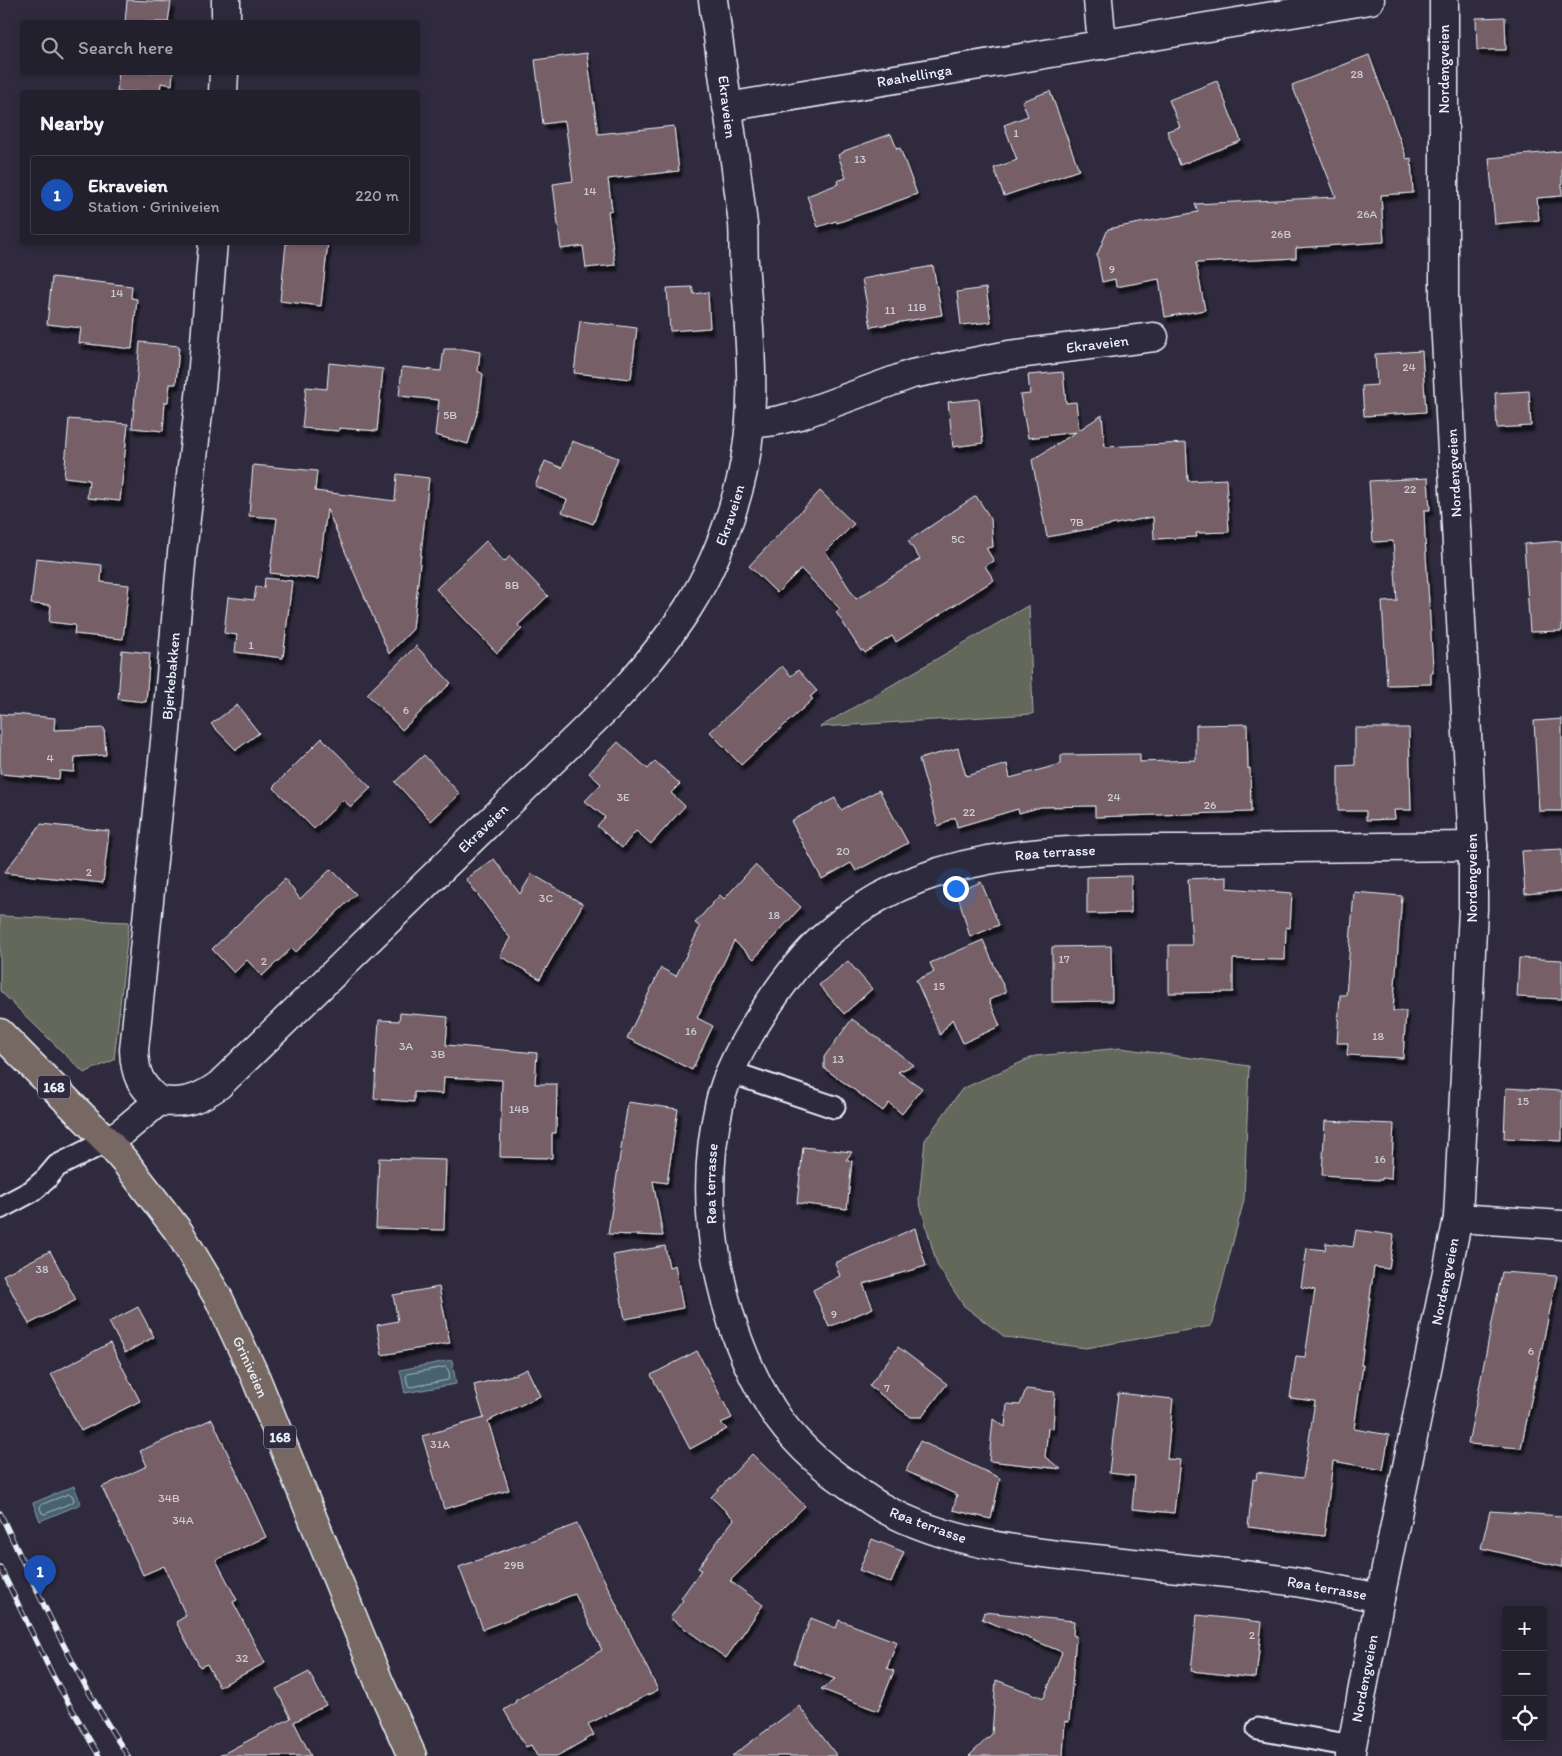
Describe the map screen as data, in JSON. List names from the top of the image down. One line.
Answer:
{"streets":{"main road":["168","Griniveien"],"street":["Nordengveien","Røahellinga","Ekraveien","Bjerkebakken","Røa terrasse"]},"crossings":[["Nordengveien","Røa terrasse"],["Røahellinga","Ekraveien"],["Ekraveien","Bjerkebakken"]],"house_numbers":["28","1","13","14","26A","26B","9","14","11B","11","24","5B","22","7B","5C","8B","1","6","4","3E","24","26","22","20","2","3C","18","17","2","15","16","18","3A","3B","13","15","14B","16","38","9","6","7","31A","34B","34A","29B","2","32"],"page":{"search":"Search here","heading":"Nearby","list":[{"mark":"1","name":"Ekraveien","note":"Station · Griniveien","value":"220 m"}],"pins":"1","map_buttons":["+","−"]}}
